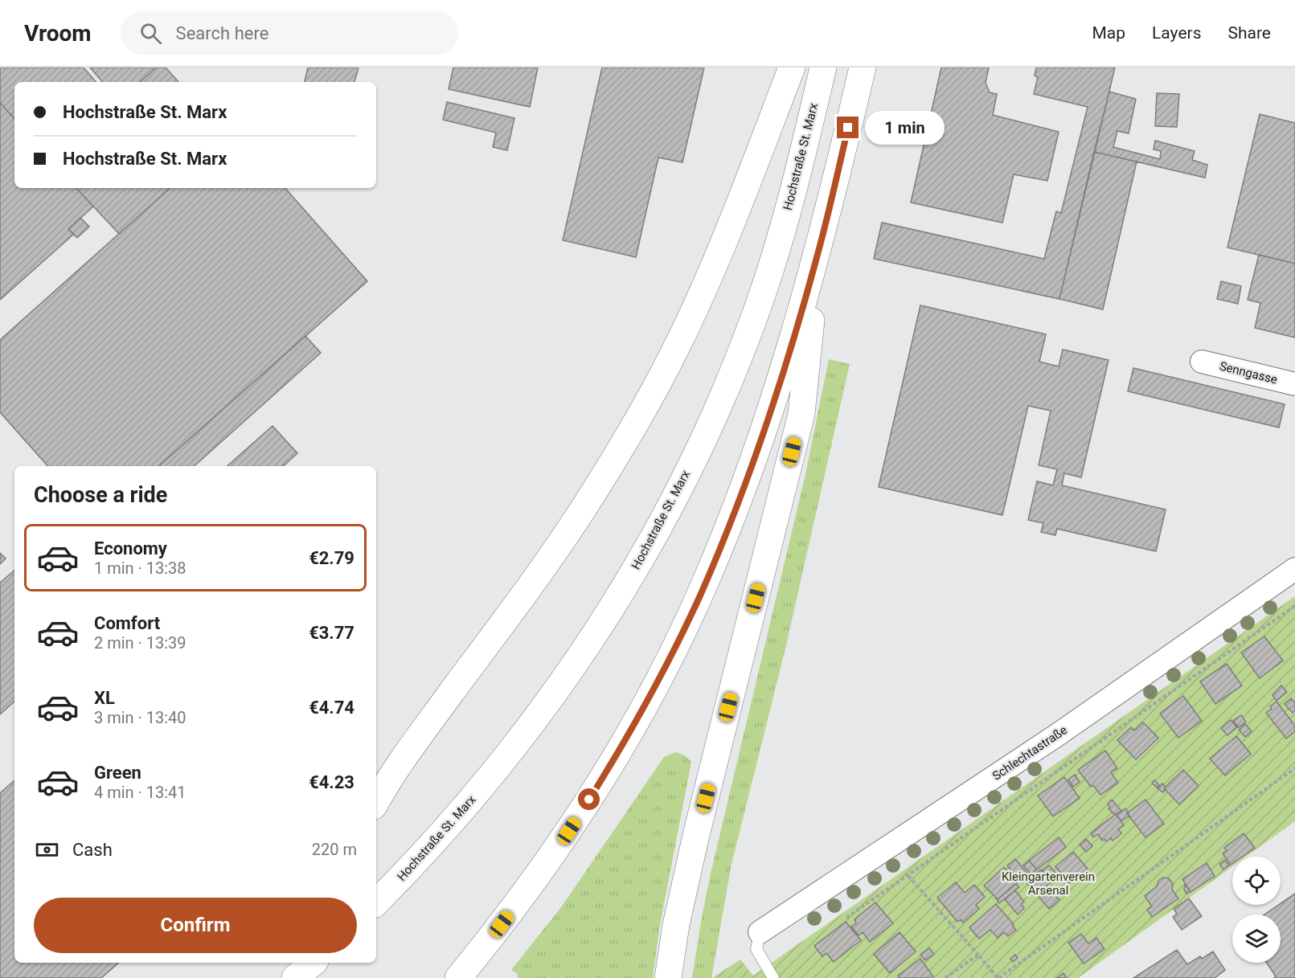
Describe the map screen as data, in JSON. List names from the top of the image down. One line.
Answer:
{"streets":{"highway":["Hochstraße St. Marx"],"street":["Senngasse","Schlechtastraße"]},"parks":["Kleingartenverein Arsenal"],"page":{"header":"Vroom","search":"Search here","nav":["Map","Layers","Share"],"banner":["Hochstraße St. Marx","Hochstraße St. Marx"],"bubble":"1 min","heading":"Choose a ride","list":[{"name":"Economy","note":"1 min · 13:38","value":"€2.79"},{"name":"Comfort","note":"2 min · 13:39","value":"€3.77"},{"name":"XL","note":"3 min · 13:40","value":"€4.74"},{"name":"Green","note":"4 min · 13:41","value":"€4.23"}],"pay":["Cash","220 m"],"buttons":"Confirm"}}
